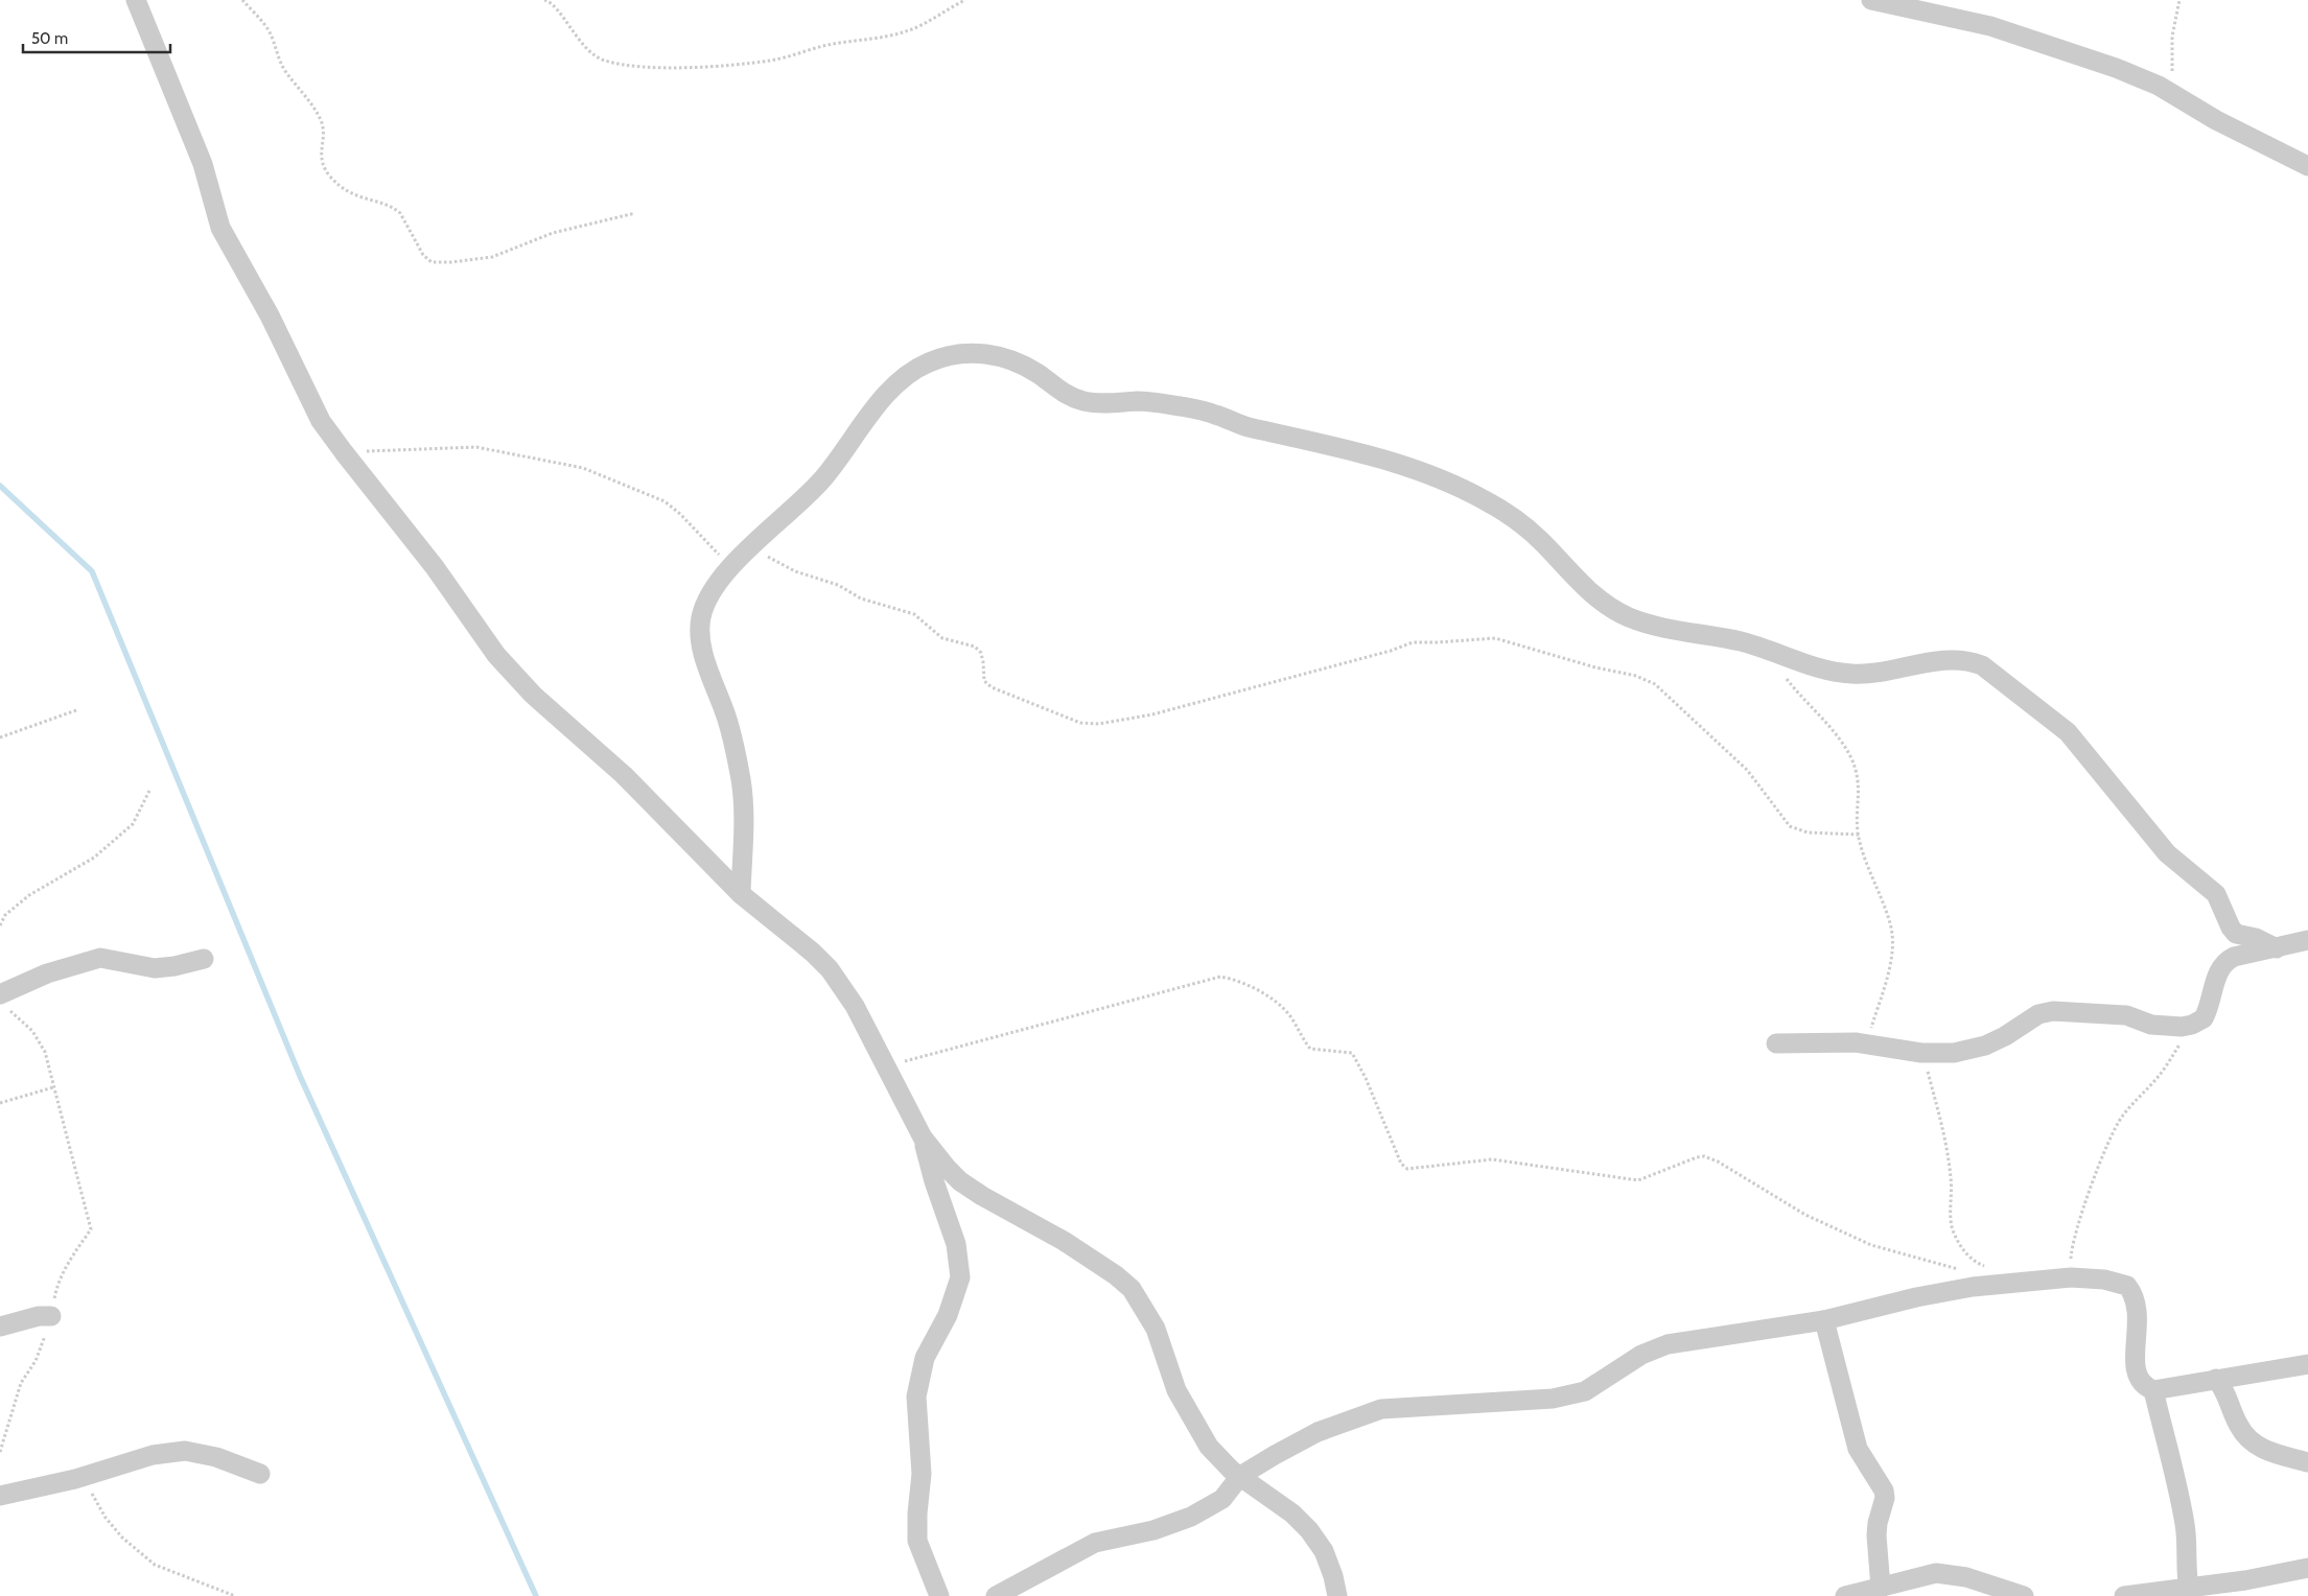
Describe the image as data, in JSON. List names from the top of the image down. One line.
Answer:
{"scale_bar":"50 m"}
